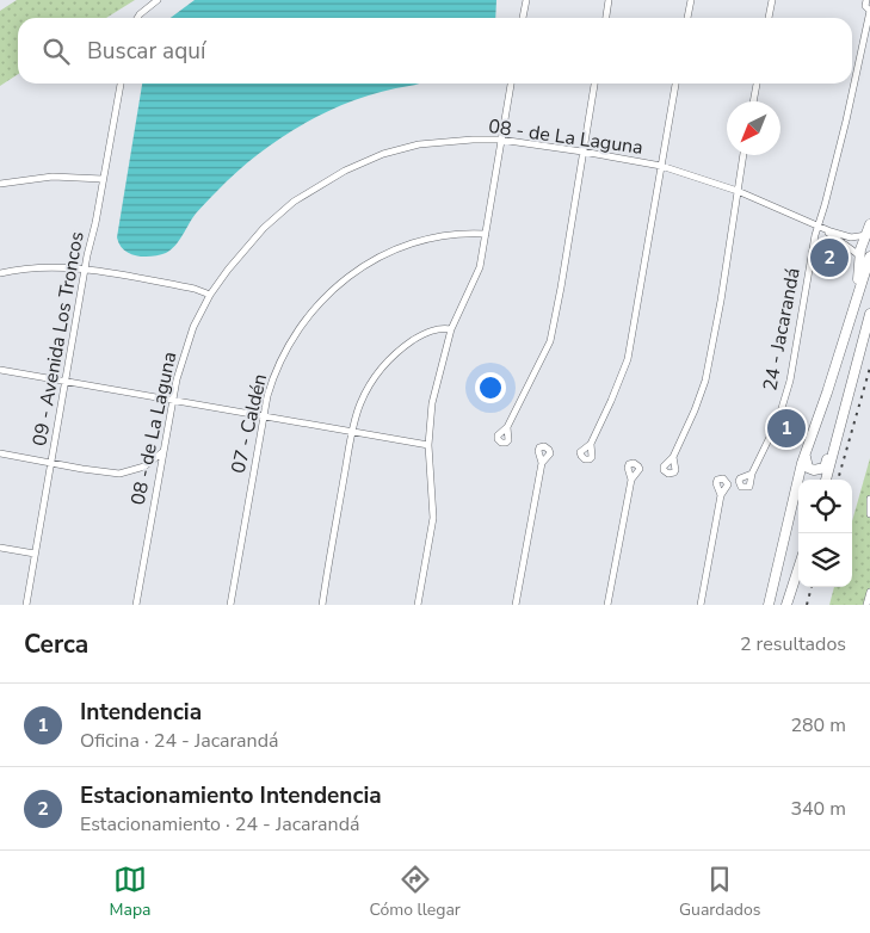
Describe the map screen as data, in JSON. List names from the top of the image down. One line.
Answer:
{"streets":{"street":["08 - de La Laguna","24 - Jacarandá","09 - Avenida Los Troncos","07 - Caldén"]},"crossings":[["08 - de La Laguna","24 - Jacarandá"]],"north":"bottom left","page":{"search":"Buscar aquí","pins":["2","1"],"heading":["Cerca","2 resultados"],"list":[{"mark":"1","name":"Intendencia","note":"Oficina · 24 - Jacarandá","value":"280 m"},{"mark":"2","name":"Estacionamiento Intendencia","note":"Estacionamiento · 24 - Jacarandá","value":"340 m"}],"nav":["Mapa","Cómo llegar","Guardados"]}}
